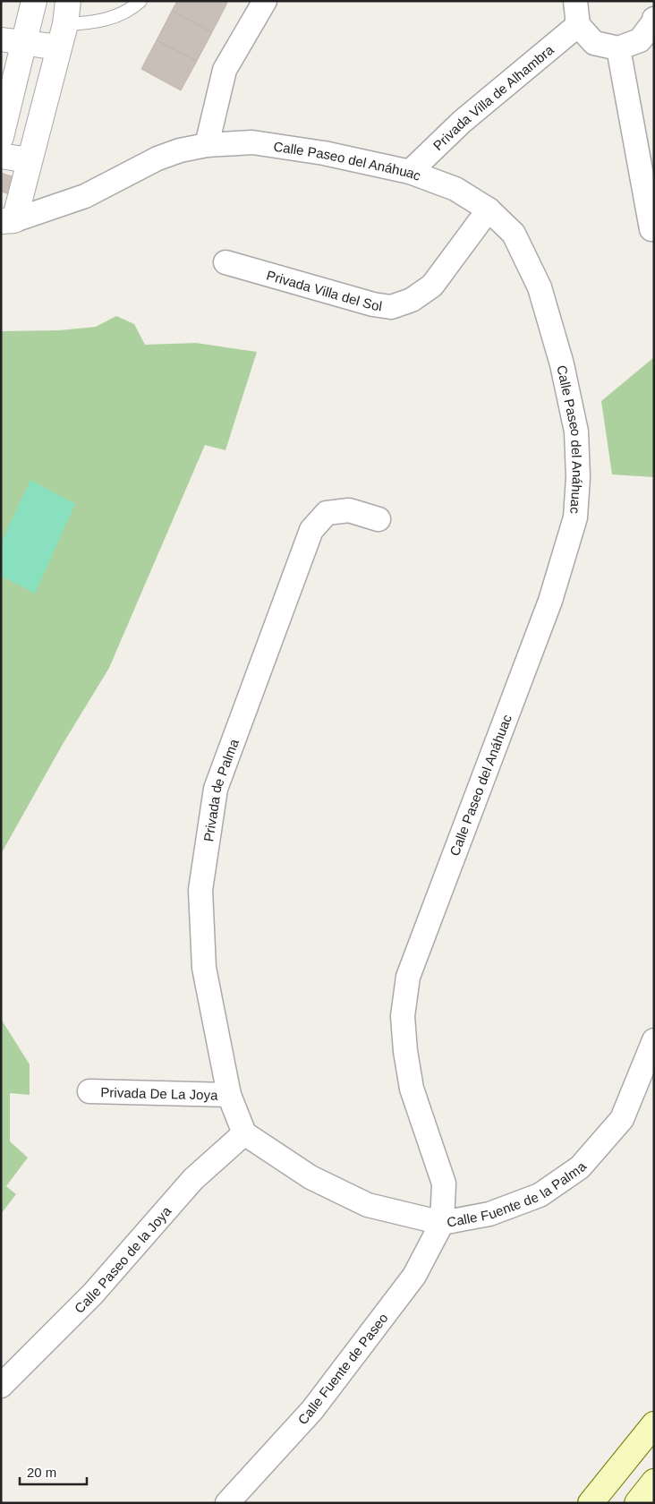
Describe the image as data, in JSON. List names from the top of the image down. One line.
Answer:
{"streets":{"street":["Privada Villa de Alhambra","Calle Paseo del Anáhuac","Privada Villa del Sol","Privada de Palma","Privada De La Joya","Calle Fuente de la Palma","Calle Paseo de la Joya","Calle Fuente de Paseo"]},"crossings":[["Privada Villa de Alhambra","Calle Paseo del Anáhuac"],["Calle Paseo del Anáhuac","Privada Villa del Sol"],["Calle Paseo del Anáhuac","Calle Fuente de la Palma"],["Calle Paseo del Anáhuac","Calle Fuente de Paseo"],["Privada de Palma","Privada De La Joya"],["Privada de Palma","Calle Fuente de la Palma"],["Privada de Palma","Calle Paseo de la Joya"],["Calle Fuente de la Palma","Calle Paseo de la Joya"],["Calle Fuente de la Palma","Calle Fuente de Paseo"]],"scale_bar":"20 m"}
